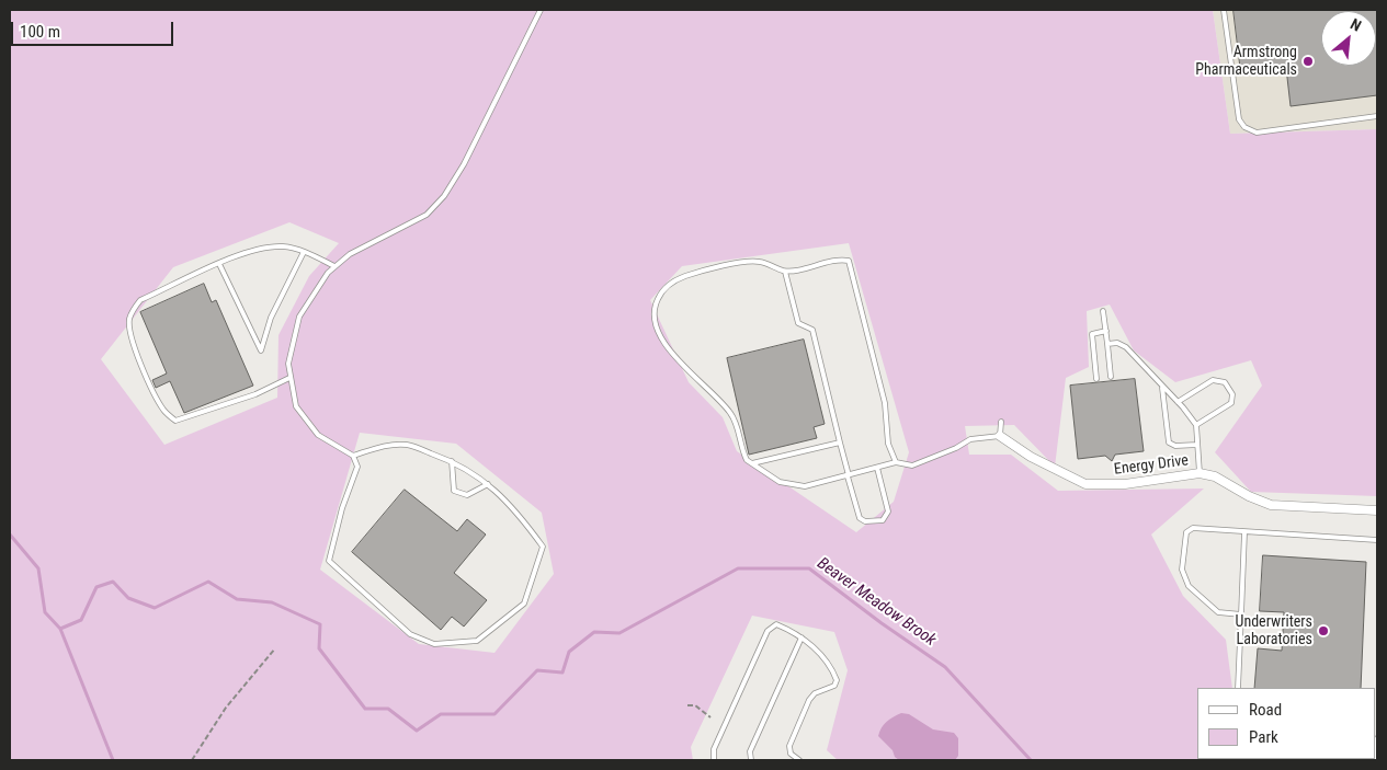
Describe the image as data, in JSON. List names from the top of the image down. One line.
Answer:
{"streets":{"street":["Energy Drive"]},"water":["Beaver Meadow Brook"],"places":["Armstrong Pharmaceuticals","Underwriters Laboratories"],"legend":["Road","Park"],"scale_bar":"100 m","north":"top right"}
